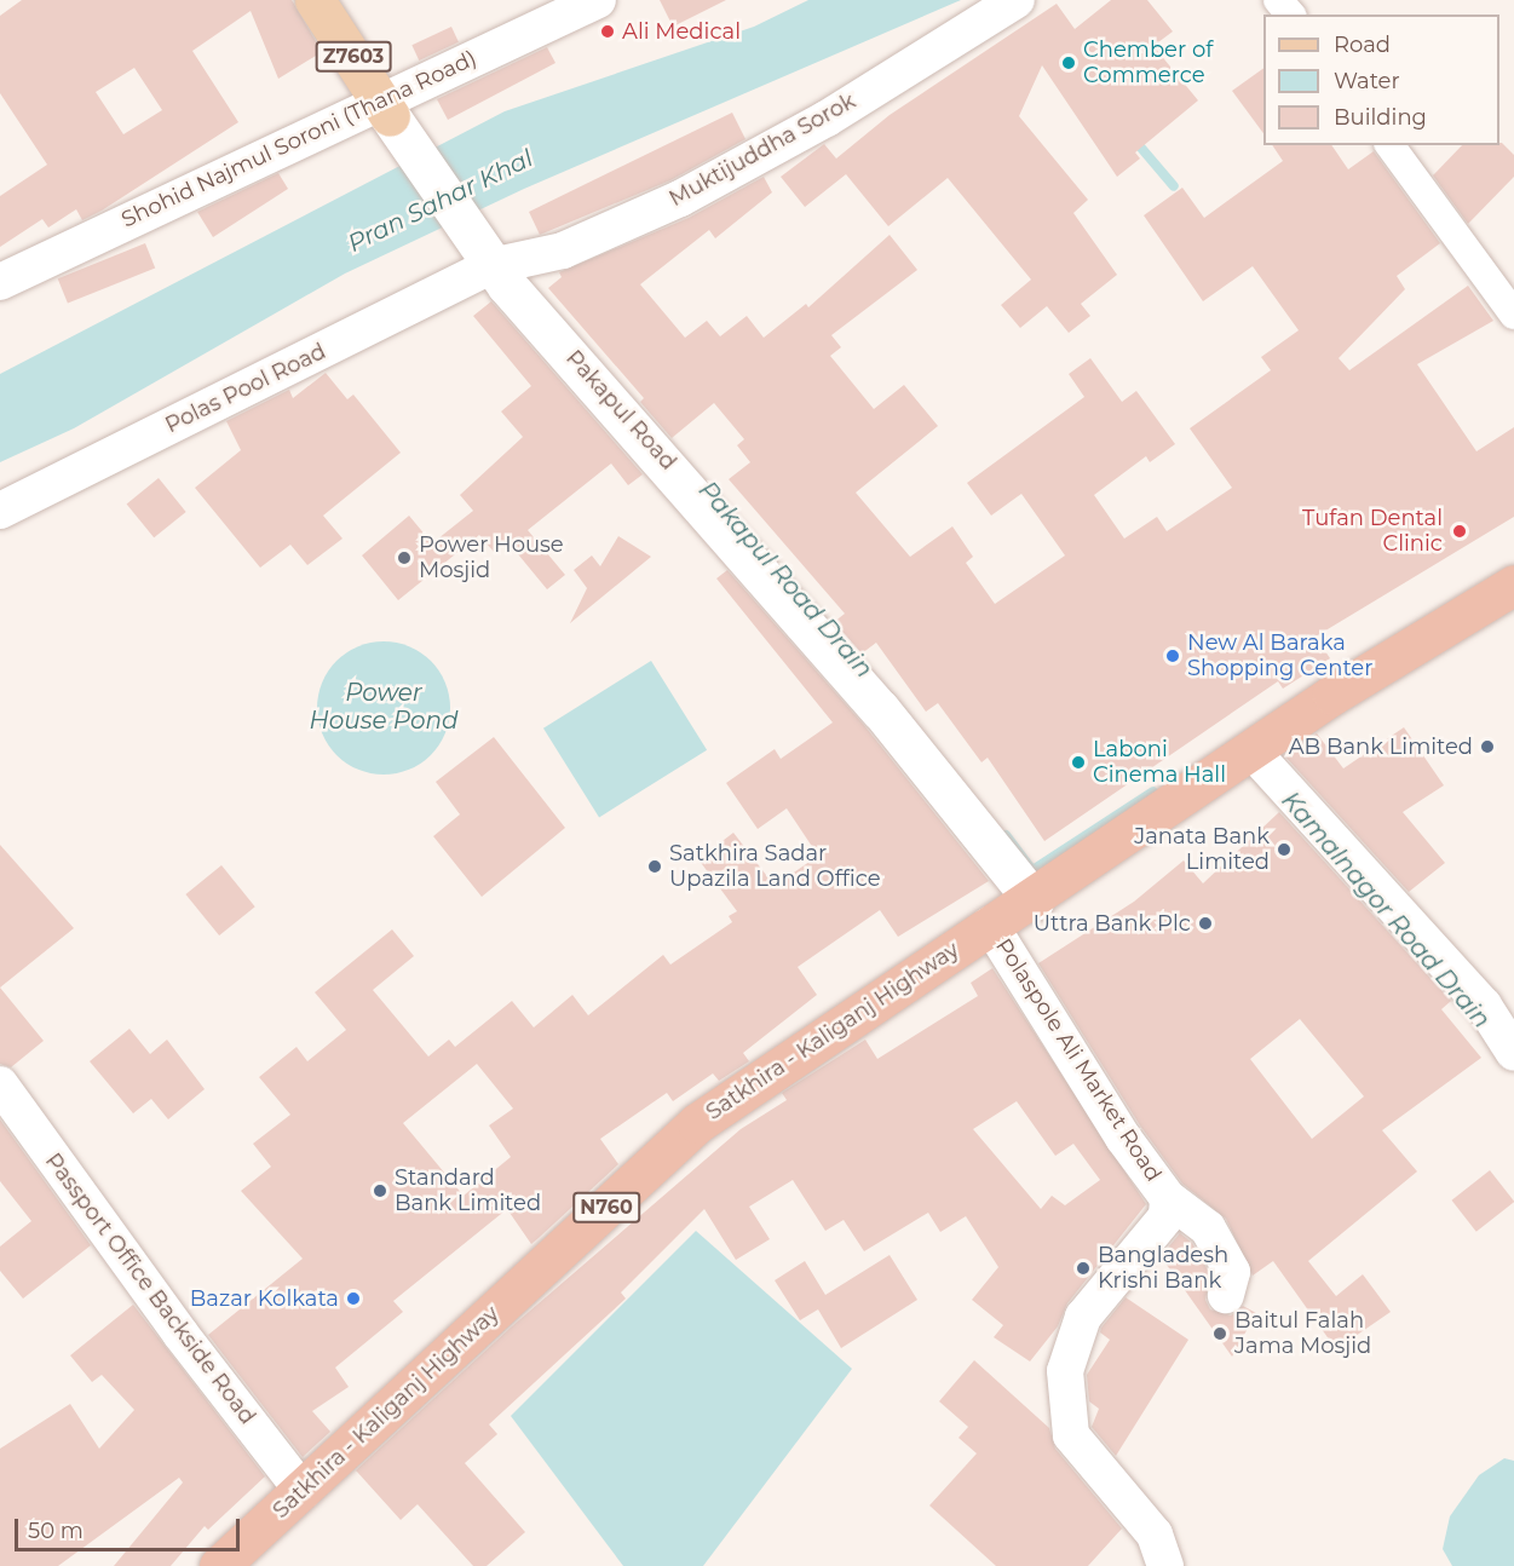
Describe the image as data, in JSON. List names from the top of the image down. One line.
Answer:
{"streets":{"highway":["Satkhira - Kaliganj Highway","N760"],"main road":["Z7603","Pakapul Road"],"street":["Shohid Najmul Soroni (Thana Road)","Muktijuddha Sorok","Polas Pool Road","Polaspole Ali Market Road","Passport Office Backside Road"]},"crossings":[["Z7603","Shohid Najmul Soroni (Thana Road)"],["Z7603","Muktijuddha Sorok"],["Z7603","Polas Pool Road"],["Z7603","Pakapul Road"],["Muktijuddha Sorok","Polas Pool Road"],["Muktijuddha Sorok","Pakapul Road"],["Polas Pool Road","Pakapul Road"],["Pakapul Road","Satkhira - Kaliganj Highway"],["Satkhira - Kaliganj Highway","Polaspole Ali Market Road"],["Satkhira - Kaliganj Highway","Passport Office Backside Road"]],"water":["Pran Sahar Khal","Pakapul Road Drain","Power House Pond","Kamalnagor Road Drain"],"places":["Ali Medical","Chember of Commerce","Tufan Dental Clinic","Power House Mosjid","New Al Baraka Shopping Center","AB Bank Limited","Laboni Cinema Hall","Janata Bank Limited","Satkhira Sadar Upazila Land Office","Uttra Bank Plc","Standard Bank Limited","Bangladesh Krishi Bank","Bazar Kolkata","Baitul Falah Jama Mosjid"],"legend":["Road","Water","Building"],"scale_bar":"50 m"}
